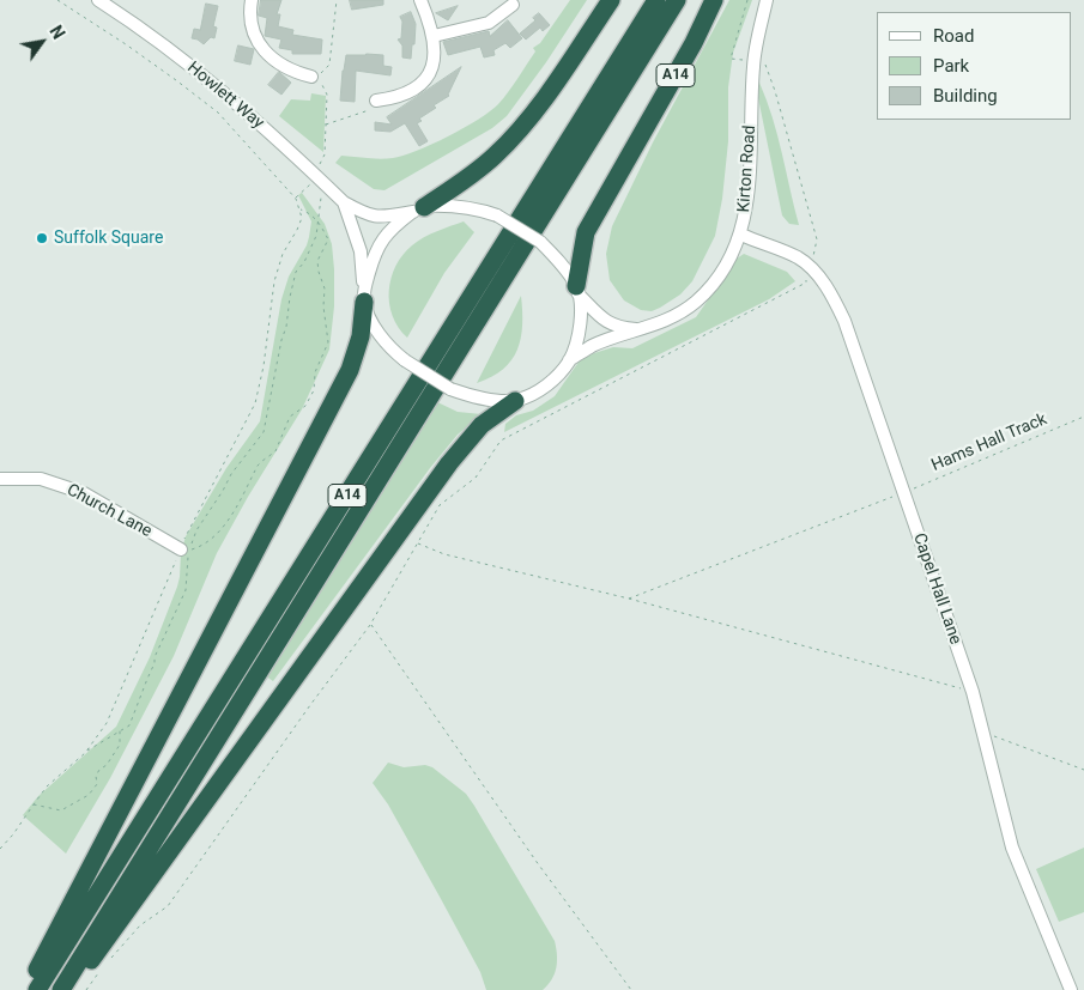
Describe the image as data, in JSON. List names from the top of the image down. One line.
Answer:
{"streets":{"highway":["A14"],"street":["Howlett Way","Kirton Road","Church Lane","Capel Hall Lane"],"path":["Hams Hall Track"]},"crossings":[["A14","Howlett Way"],["A14","Kirton Road"],["Howlett Way","Kirton Road"],["Kirton Road","Capel Hall Lane"],["Hams Hall Track","Capel Hall Lane"]],"places":["Suffolk Square"],"legend":["Road","Park","Building"],"north":"top right"}
